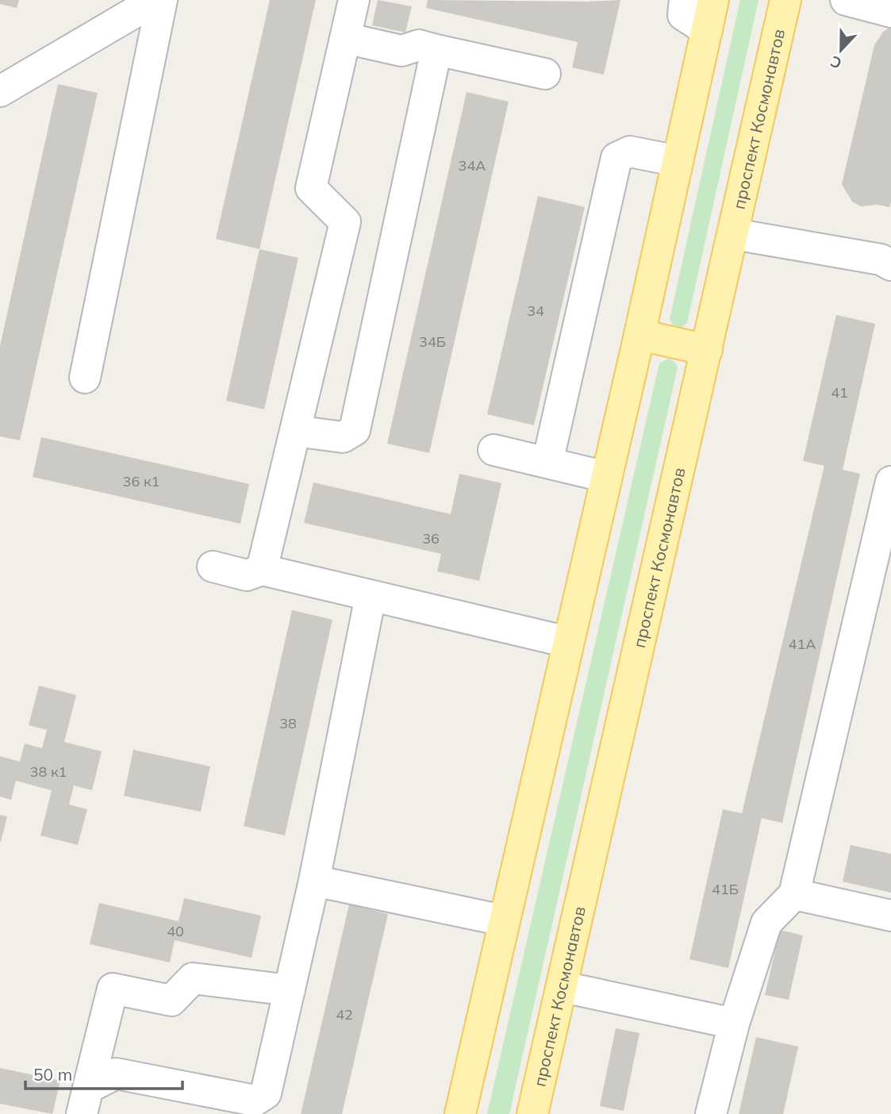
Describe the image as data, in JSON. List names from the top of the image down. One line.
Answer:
{"streets":{"main road":["проспект Космонавтов"]},"house_numbers":["34А","34","34Б","41","36 к1","36","41А","38","38 к1","41Б","40","42"],"scale_bar":"50 m","north":"bottom"}
